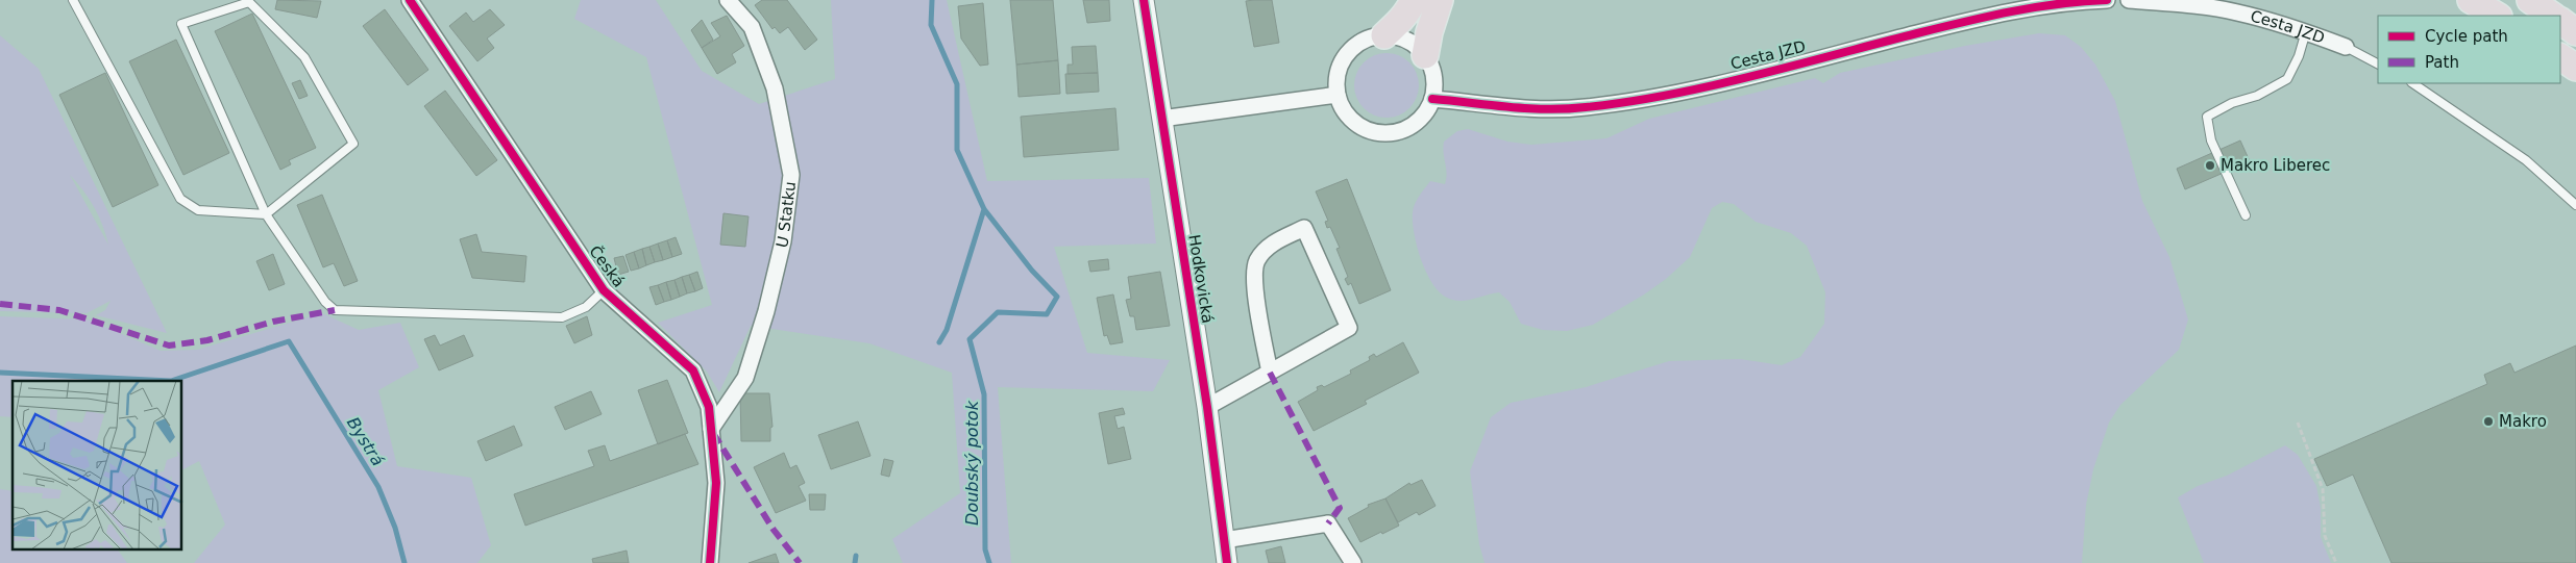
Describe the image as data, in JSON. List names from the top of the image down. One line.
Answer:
{"streets":{"street":["Cesta JZD","U Statku","Česká","Hodkovická"]},"crossings":[["U Statku","Česká"]],"water":["Bystrá","Doubský potok"],"places":["Makro Liberec","Makro"],"legend":["Cycle path","Path"]}
